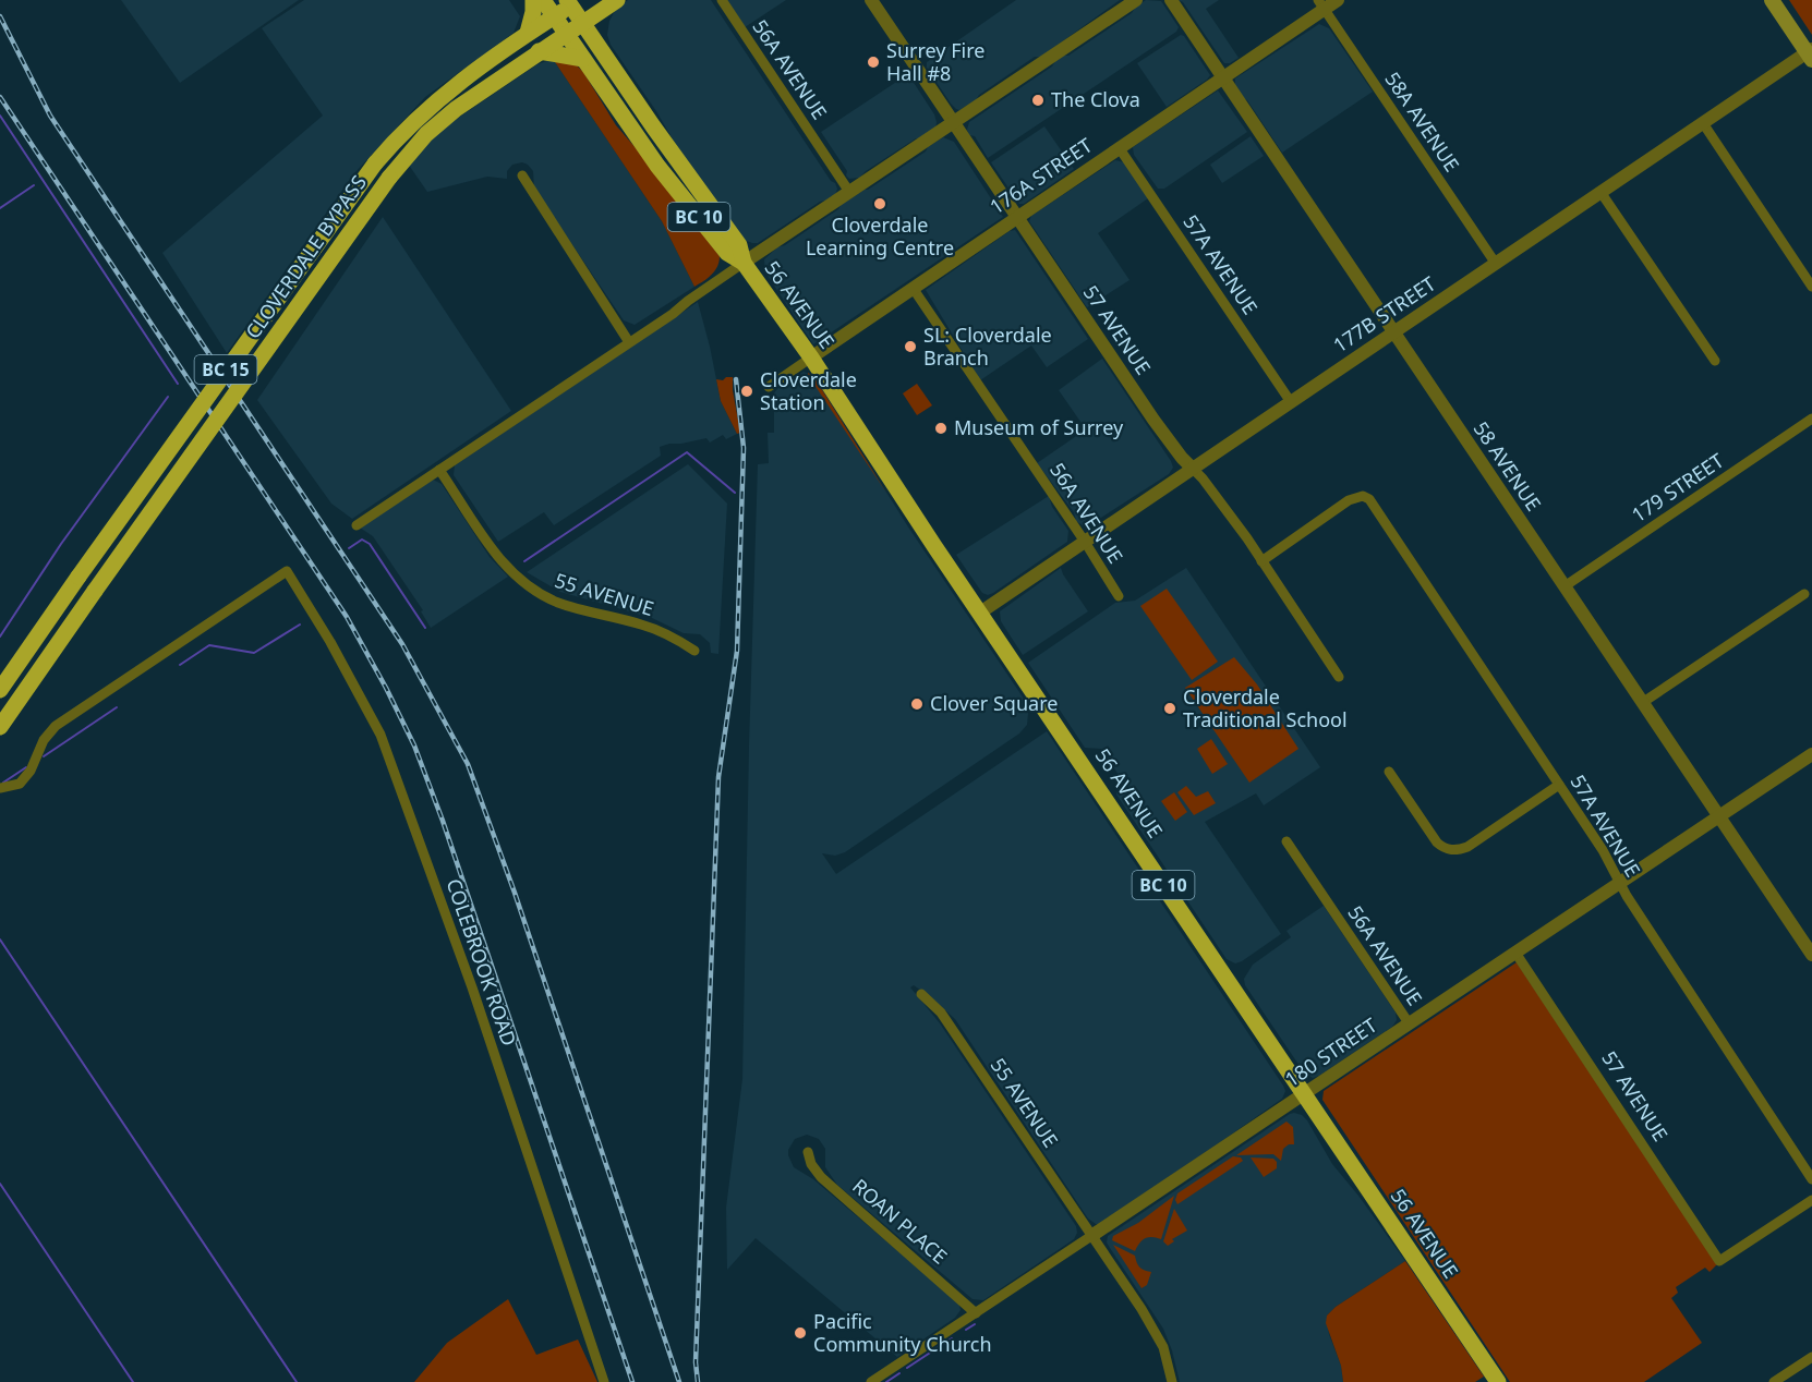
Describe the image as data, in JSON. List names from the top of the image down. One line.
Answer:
{"streets":{"highway":["BC 10","CLOVERDALE BYPASS","56 AVENUE","BC 15"],"street":["56A AVENUE","58A AVENUE","176A STREET","57A AVENUE","177B STREET","57 AVENUE","58 AVENUE","179 STREET","55 AVENUE","COLEBROOK ROAD","180 STREET","ROAN PLACE"]},"crossings":[["56A AVENUE","176A STREET"],["56A AVENUE","177B STREET"],["56A AVENUE","180 STREET"],["58A AVENUE","176A STREET"],["58A AVENUE","177B STREET"],["176A STREET","57A AVENUE"],["176A STREET","56 AVENUE"],["176A STREET","57 AVENUE"],["176A STREET","58 AVENUE"],["CLOVERDALE BYPASS","56 AVENUE"],["57A AVENUE","177B STREET"],["57A AVENUE","57 AVENUE"],["57A AVENUE","180 STREET"],["56 AVENUE","177B STREET"],["56 AVENUE","180 STREET"],["177B STREET","57 AVENUE"],["177B STREET","58 AVENUE"],["57 AVENUE","180 STREET"],["58 AVENUE","179 STREET"],["58 AVENUE","180 STREET"],["55 AVENUE","180 STREET"],["180 STREET","ROAN PLACE"]],"places":["Surrey Fire Hall #8","The Clova","Cloverdale Learning Centre","SL: Cloverdale Branch","Cloverdale Station","Museum of Surrey","Clover Square","Cloverdale Traditional School","Pacific Community Church"]}
